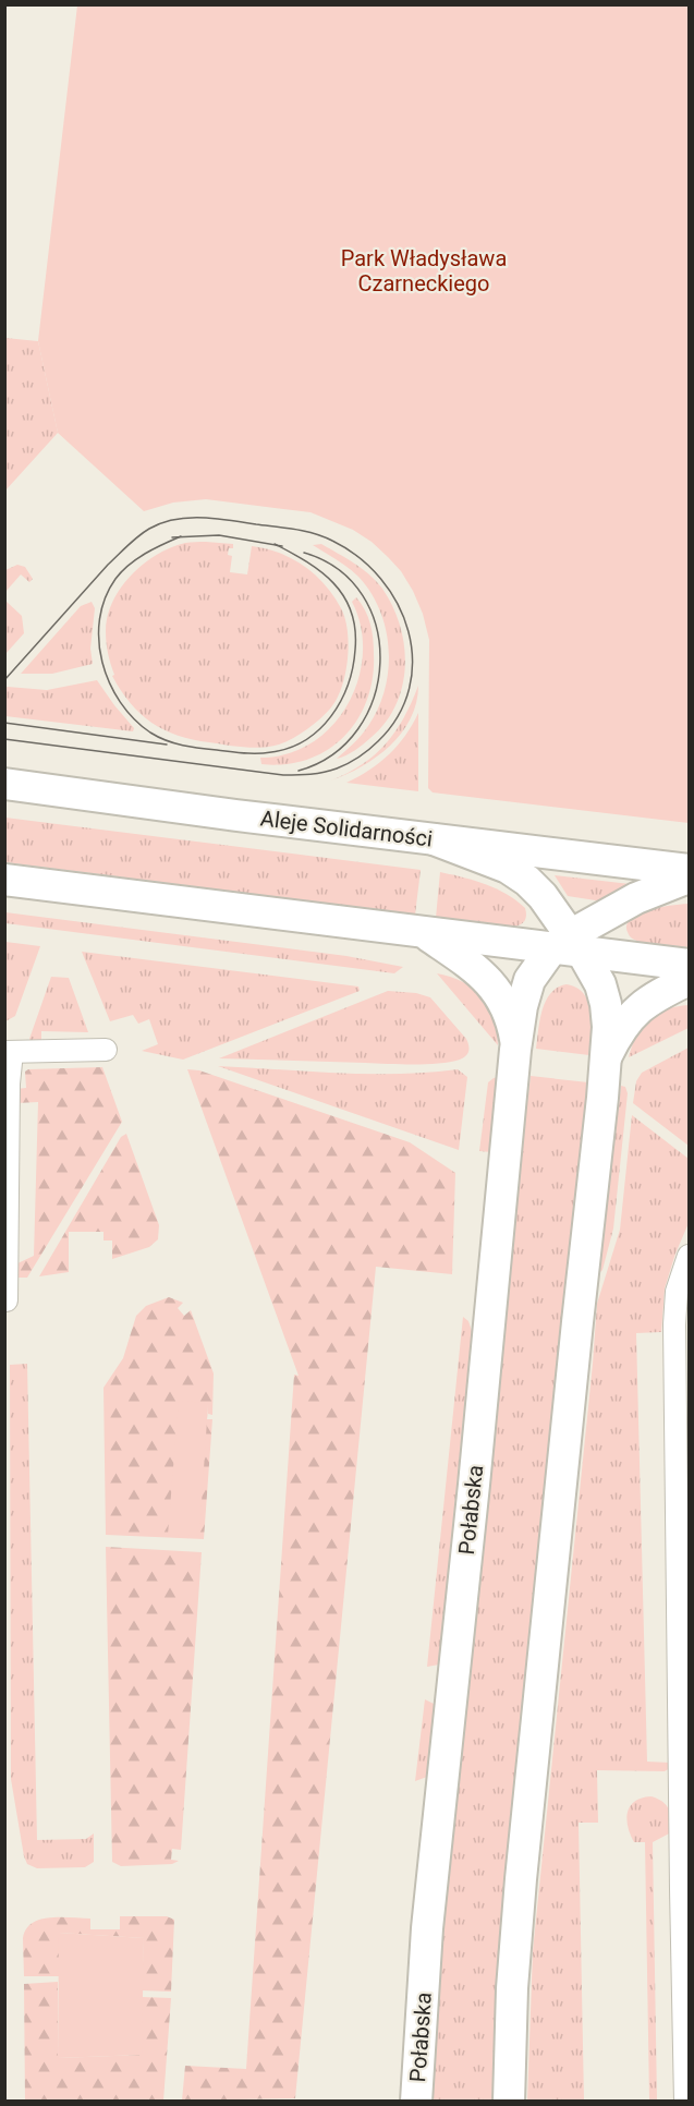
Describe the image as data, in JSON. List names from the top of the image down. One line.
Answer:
{"streets":{"street":["Aleje Solidarności","Połabska"]},"parks":["Park Władysława Czarneckiego"]}
